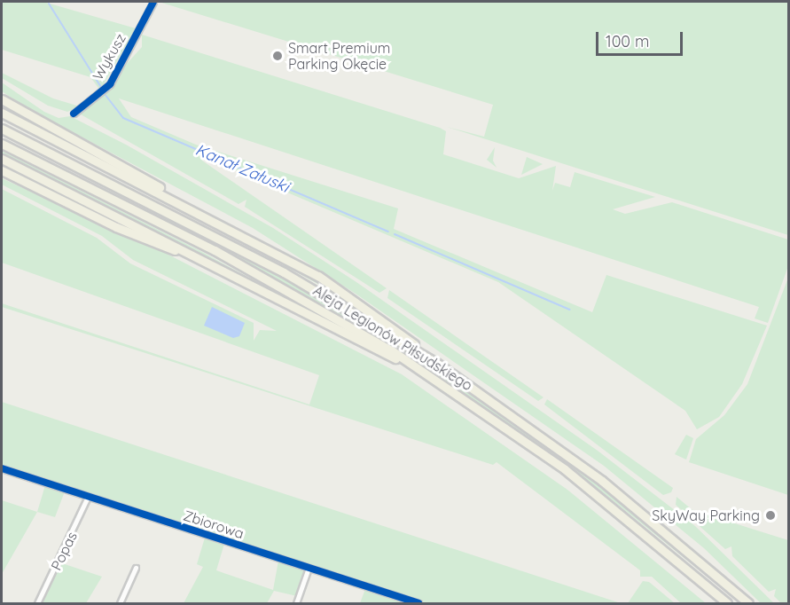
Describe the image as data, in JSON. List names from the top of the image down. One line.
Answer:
{"streets":{"highway":["Aleja Legionów Piłsudskiego"],"street":["Wykusz","Zbiorowa","Popas"]},"crossings":[["Zbiorowa","Popas"]],"water":["Kanał Załuski"],"places":["Smart Premium Parking Okęcie","SkyWay Parking"],"scale_bar":"100 m"}
